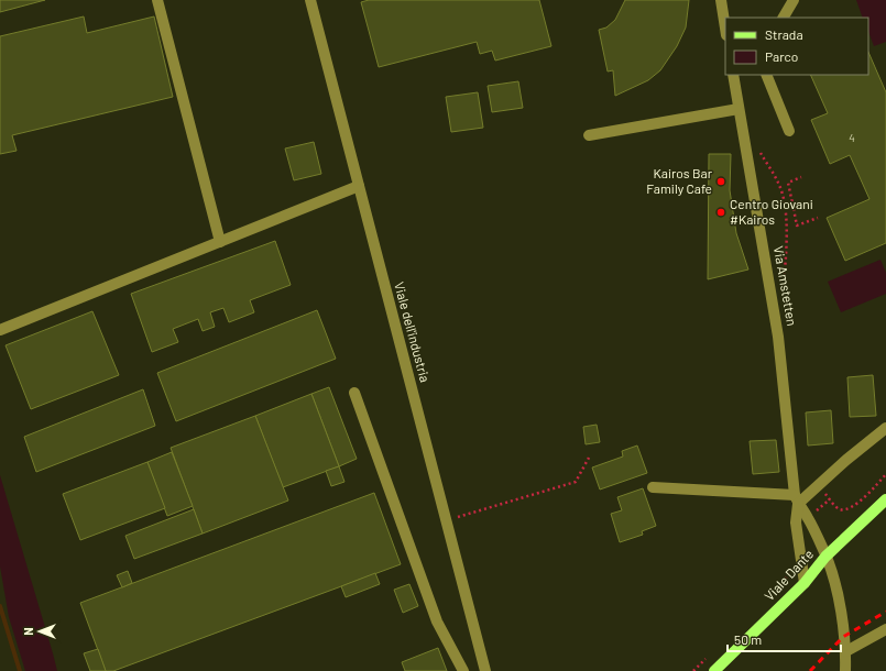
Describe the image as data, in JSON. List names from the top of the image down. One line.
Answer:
{"streets":{"main road":["Viale Dante"],"street":["Via Amstetten","Viale dell'industria"]},"crossings":[["Via Amstetten","Viale Dante"]],"places":["Kairos Bar Family Cafe","Centro Giovani #Kairos"],"house_numbers":["4"],"legend":["Strada","Parco"],"scale_bar":"50 m","north":"left"}
